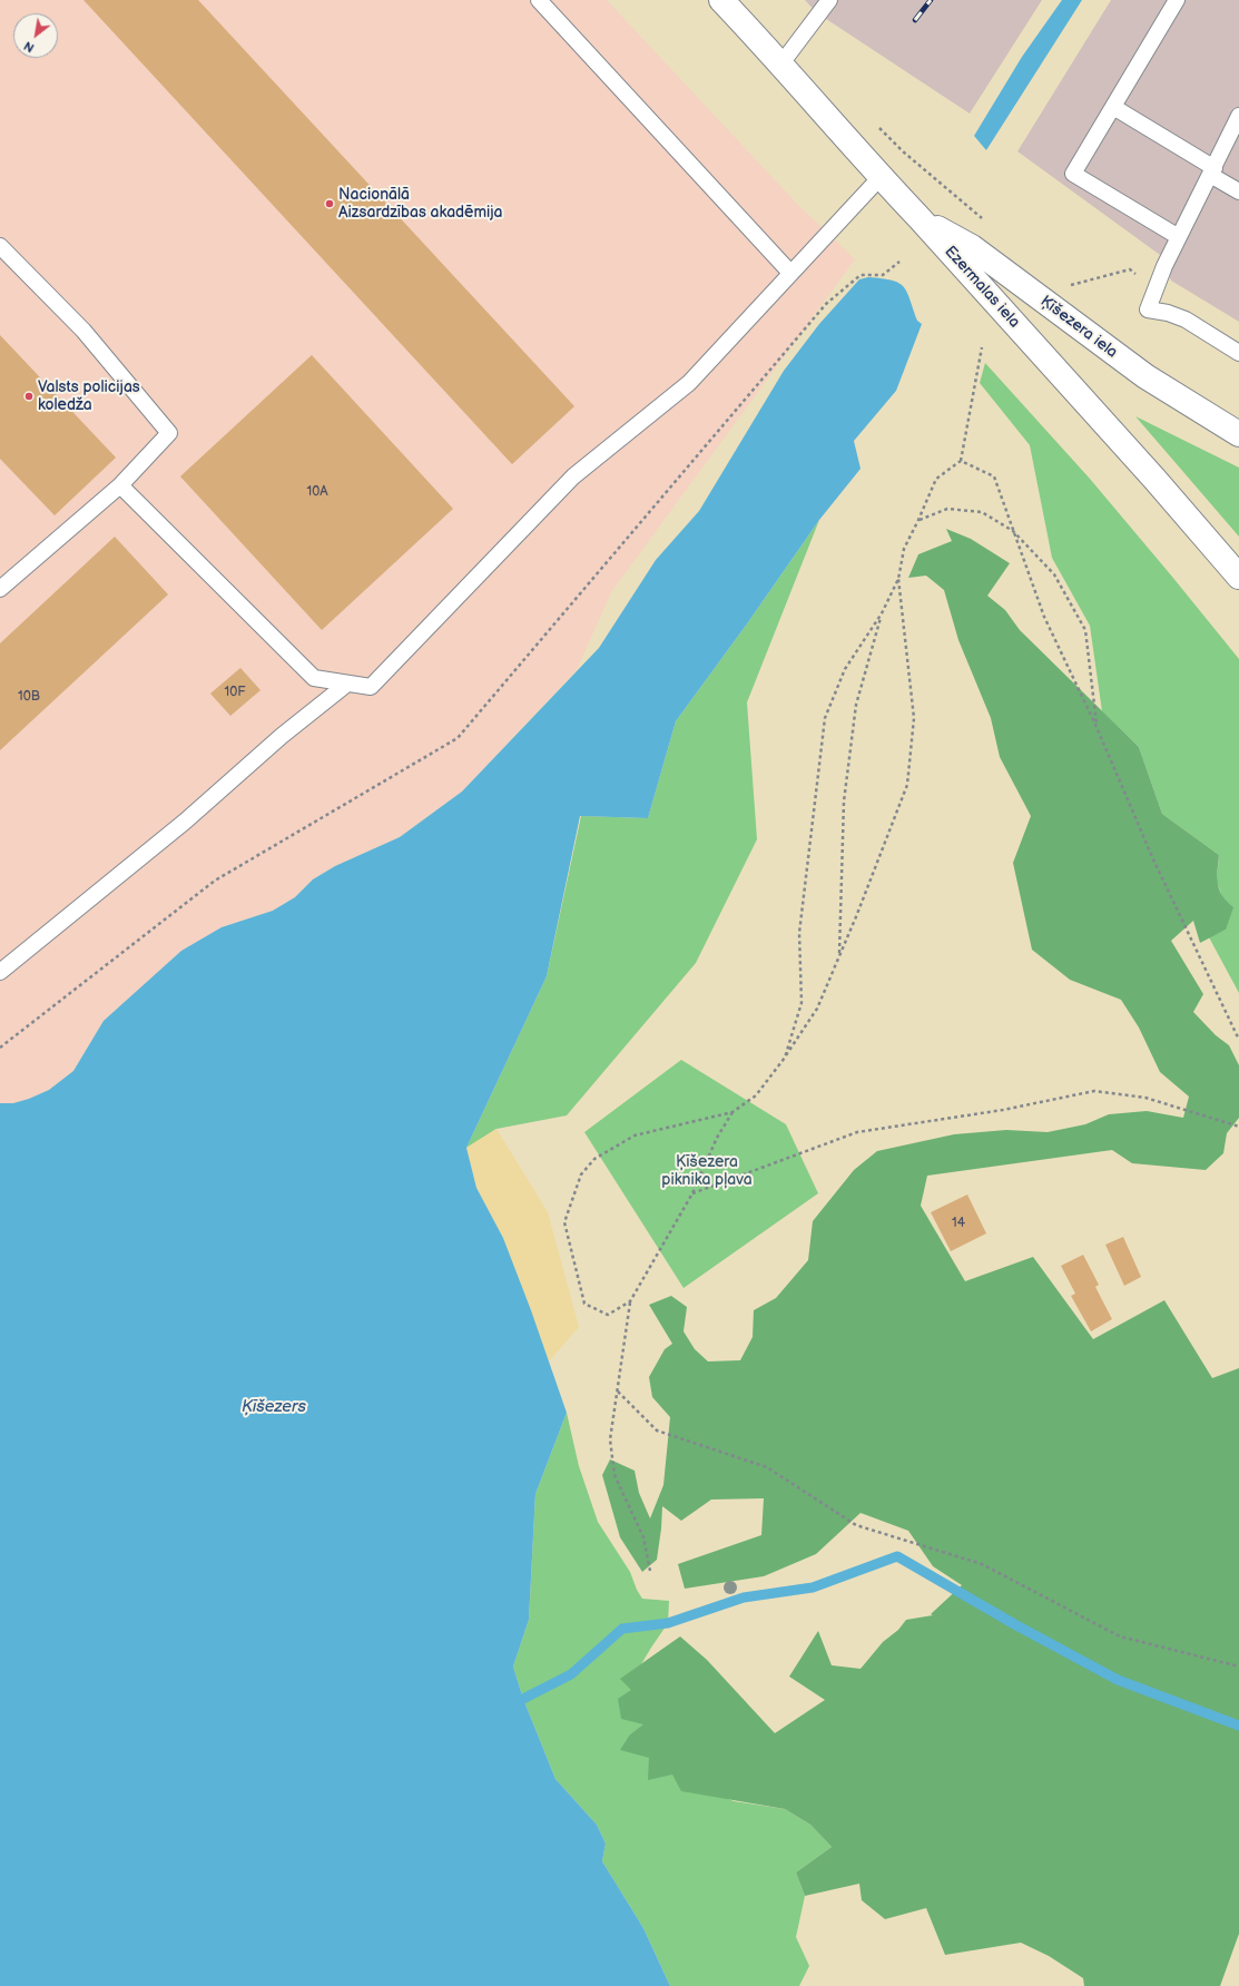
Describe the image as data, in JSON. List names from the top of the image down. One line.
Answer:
{"streets":{"street":["Ezermalas iela","Ķīšezera iela"]},"crossings":[["Ezermalas iela","Ķīšezera iela"]],"water":["Ķīšezers"],"parks":["Ķīšezera piknika pļava"],"places":["Nacionālā Aizsardzības akadēmija","Valsts policijas koledža"],"house_numbers":["10A","10F","10B","14"],"north":"bottom left"}
